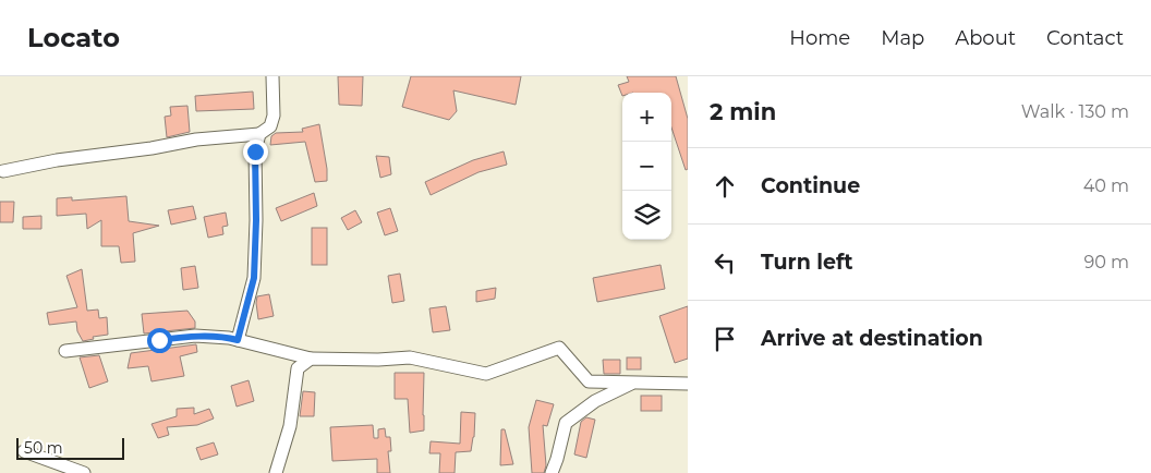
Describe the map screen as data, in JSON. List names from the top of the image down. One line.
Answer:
{"scale_bar":"50 m","page":{"header":"Locato","nav":["Home","Map","About","Contact"],"heading":["2 min","Walk · 130 m"],"map_buttons":["+","−"],"list":[["Continue","40 m"],["Turn left","90 m"],"Arrive at destination"],"scale":"50 m"}}
